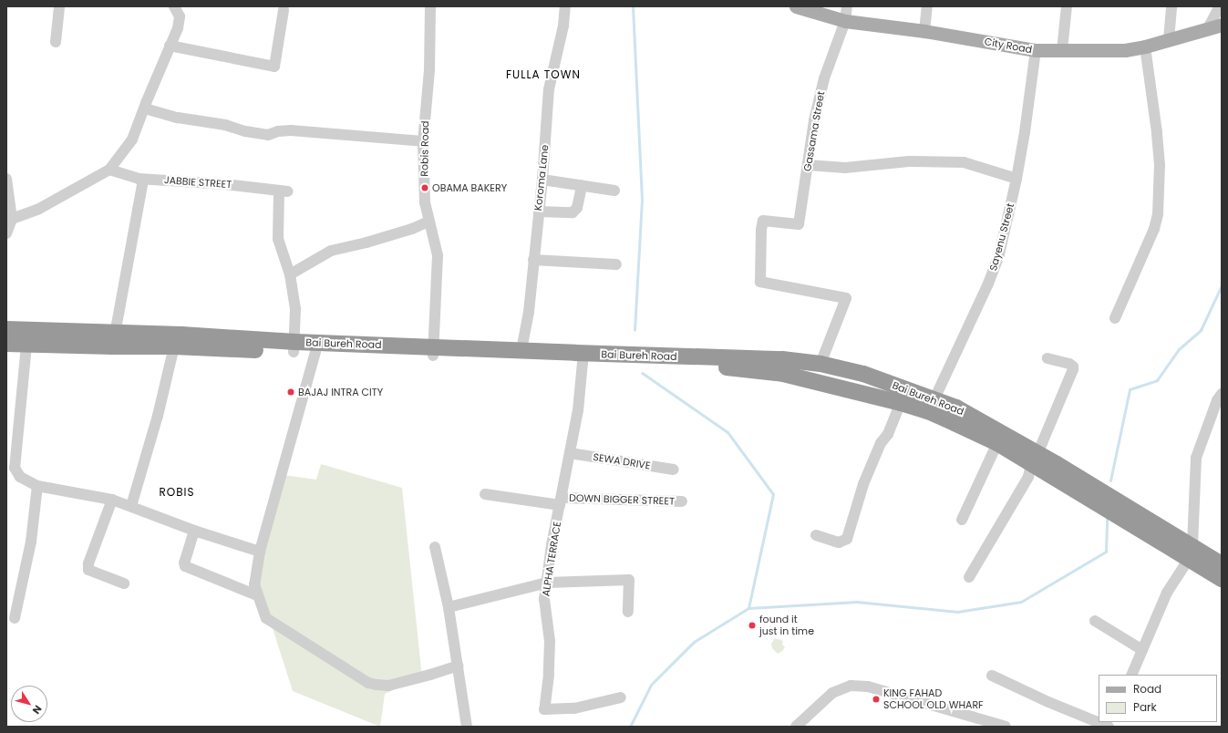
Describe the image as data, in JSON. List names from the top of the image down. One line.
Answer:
{"streets":{"highway":["Bai Bureh Road"],"main road":["City Road"],"street":["Gassama Street","Robis Road","Koroma Lane","JABBIE STREET","Sayenu Street","SEWA DRIVE","DOWN BIGGER STREET","ALPHA TERRACE"]},"crossings":[["City Road","Gassama Street"],["City Road","Sayenu Street"],["Gassama Street","Bai Bureh Road"],["Robis Road","Bai Bureh Road"],["Koroma Lane","Bai Bureh Road"],["Sayenu Street","Bai Bureh Road"],["Bai Bureh Road","ALPHA TERRACE"],["SEWA DRIVE","ALPHA TERRACE"],["DOWN BIGGER STREET","ALPHA TERRACE"]],"districts":["FULLA TOWN","ROBIS"],"places":["OBAMA BAKERY","BAJAJ INTRA CITY","found it just in time","KING FAHAD SCHOOL OLD WHARF"],"legend":["Road","Park"],"north":"bottom right"}
